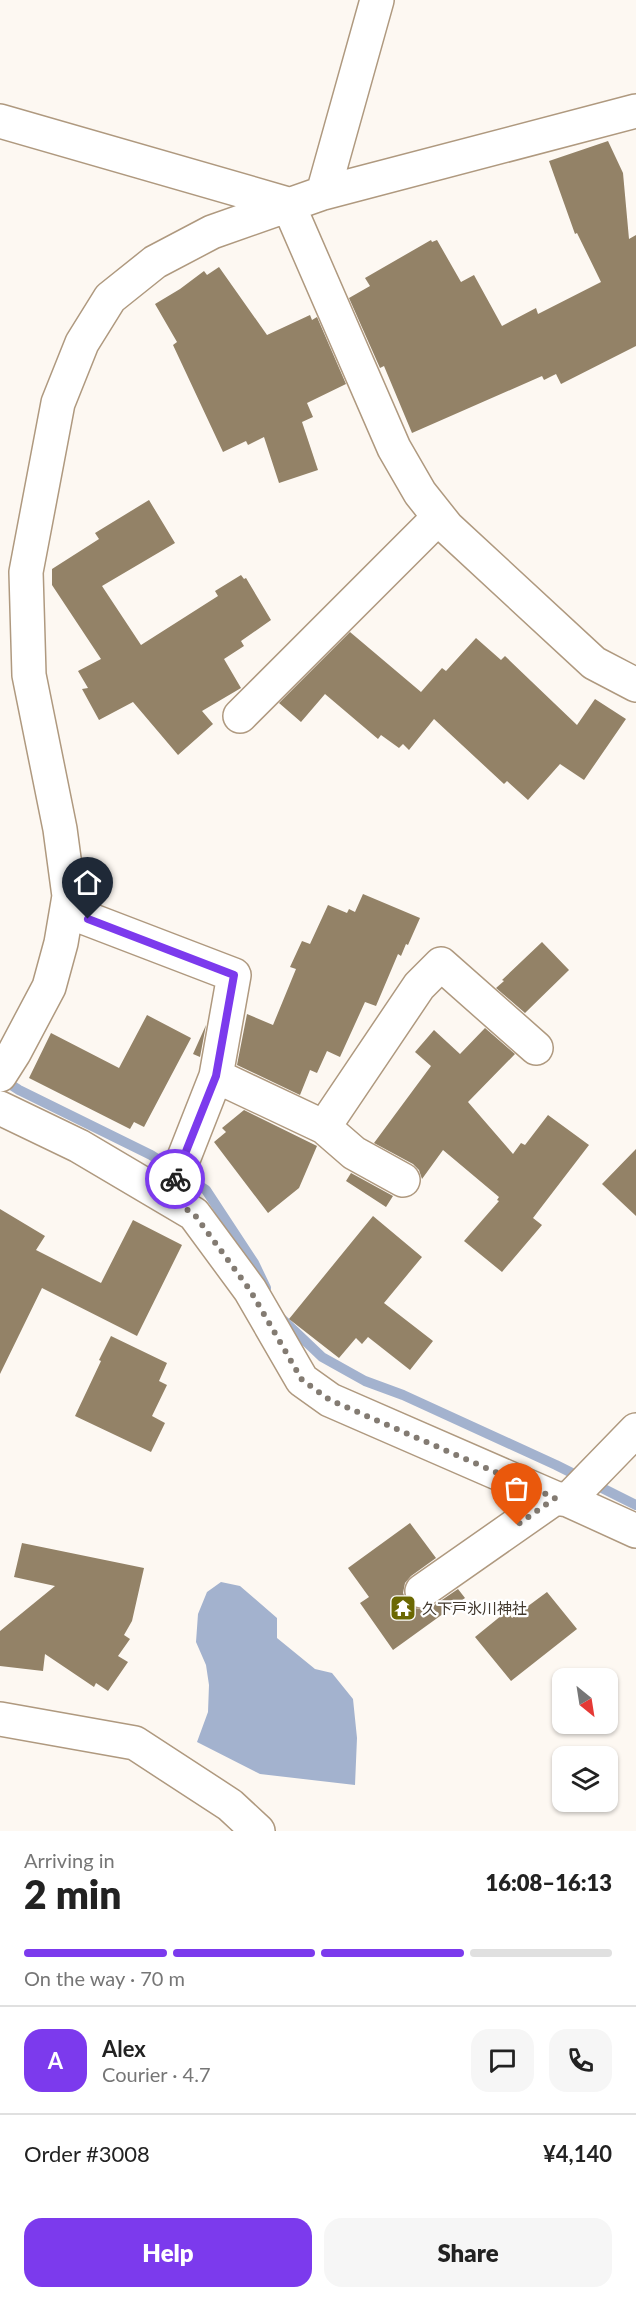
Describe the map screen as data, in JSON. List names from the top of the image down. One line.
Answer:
{"places":{"temple":["久下戸氷川神社"]},"north":"bottom right","page":{"heading":["2 min","Arriving in","16:08–16:13"],"panel":["Alex","Courier · 4.7","Order #3008","¥4,140"],"bar":"On the way · 70 m","round":"A","buttons":["Help","Share"]}}
